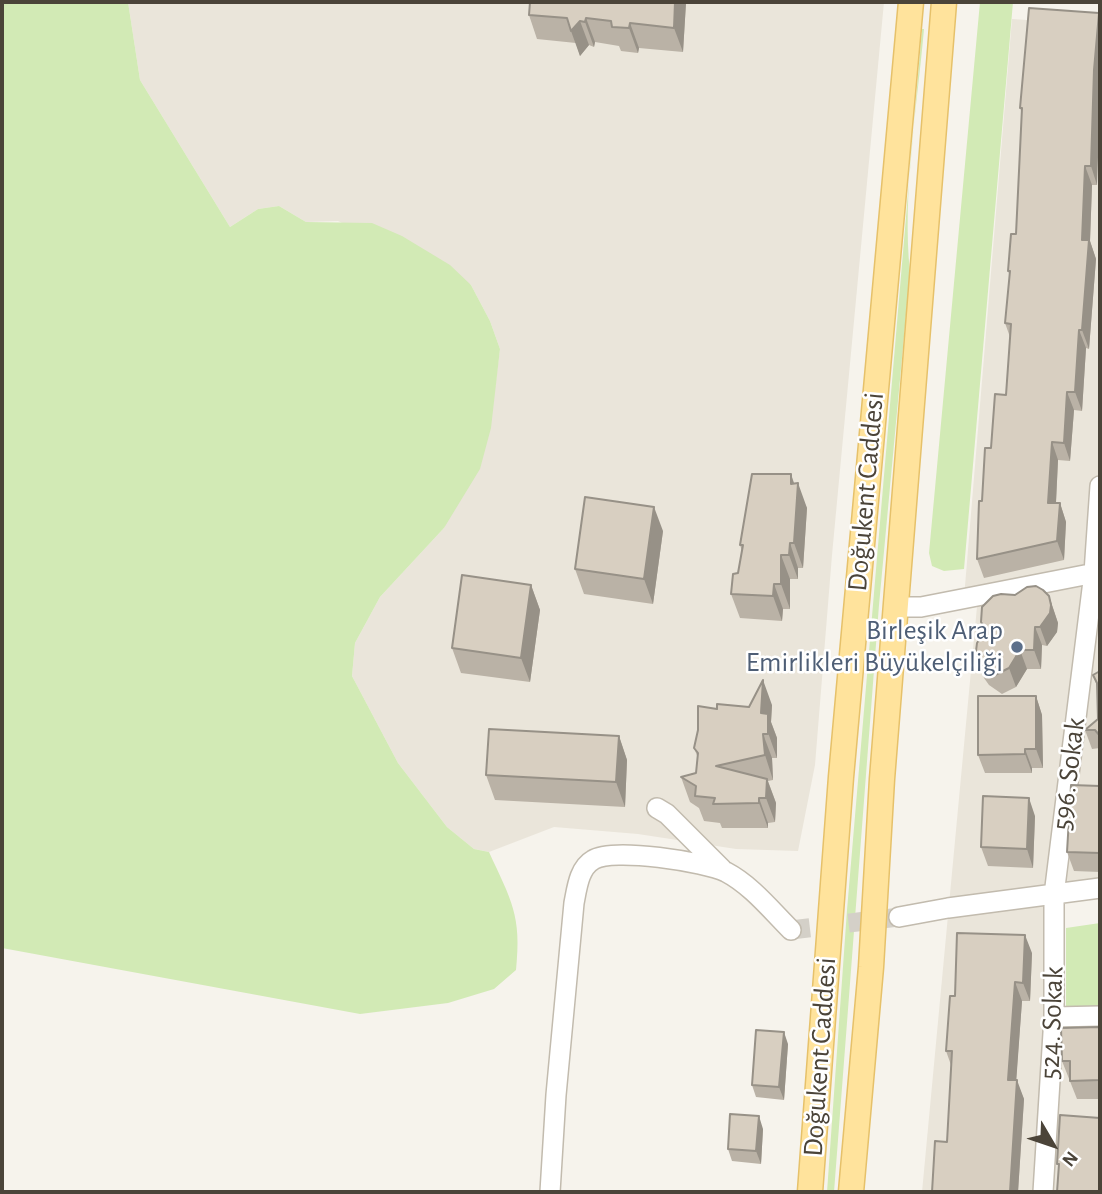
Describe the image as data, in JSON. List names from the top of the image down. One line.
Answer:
{"streets":{"main road":["Doğukent Caddesi"],"street":["596. Sokak","524. Sokak"]},"crossings":[["596. Sokak","524. Sokak"]],"places":["Birleşik Arap Emirlikleri Büyükelçiliği"],"north":"bottom right"}
